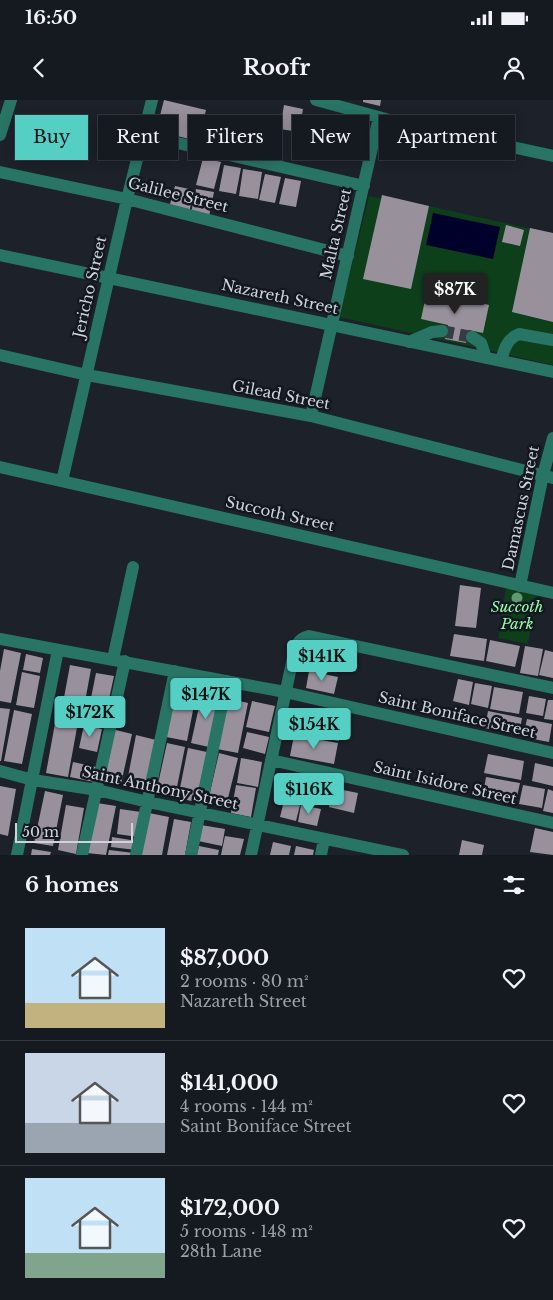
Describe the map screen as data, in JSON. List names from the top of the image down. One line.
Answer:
{"streets":{"street":["Galilee Street","Malta Street","Jericho Street","Nazareth Street","Gilead Street","Damascus Street","Succoth Street","Saint Boniface Street","Saint Isidore Street","Saint Anthony Street"]},"crossings":[["Galilee Street","Malta Street"],["Galilee Street","Jericho Street"],["Malta Street","Nazareth Street"],["Malta Street","Gilead Street"],["Jericho Street","Nazareth Street"],["Jericho Street","Gilead Street"],["Jericho Street","Succoth Street"],["Gilead Street","Damascus Street"],["Damascus Street","Succoth Street"]],"parks":["Succoth Park"],"scale_bar":"50 m","page":{"status":"16:50","header":"Roofr","chip":["Buy","Rent","Filters","New","Apartment"],"price":["$87K","$141K","$147K","$172K","$154K","$116K"],"scale":"50 m","heading":"6 homes","list":[{"name":"$87,000","note":"2 rooms · 80 m² · Nazareth Street"},{"name":"$141,000","note":"4 rooms · 144 m² · Saint Boniface Street"},{"name":"$172,000","note":"5 rooms · 148 m² · 28th Lane"}]}}
